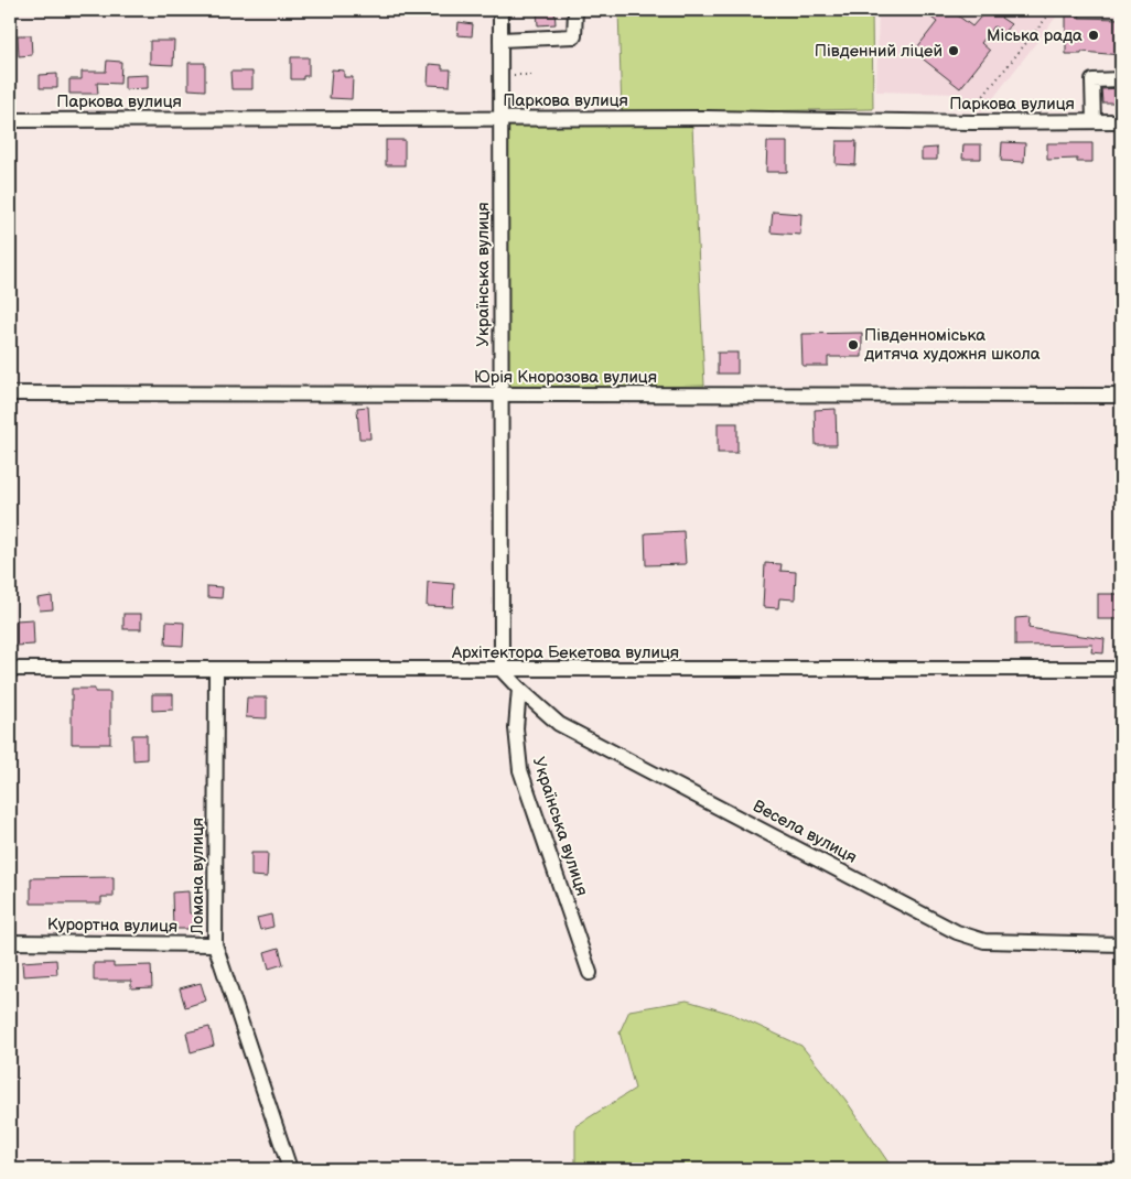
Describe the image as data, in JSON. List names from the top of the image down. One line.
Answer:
{"streets":{"street":["Паркова вулиця","Українська вулиця","Юрія Кнорозова вулиця","Архітектора Бекетова вулиця","Весела вулиця","Ломана вулиця","Курортна вулиця"]},"crossings":[["Паркова вулиця","Українська вулиця"],["Українська вулиця","Юрія Кнорозова вулиця"],["Українська вулиця","Архітектора Бекетова вулиця"],["Українська вулиця","Весела вулиця"],["Архітектора Бекетова вулиця","Весела вулиця"],["Архітектора Бекетова вулиця","Ломана вулиця"],["Ломана вулиця","Курортна вулиця"]],"places":["Міська рада","Південний ліцей","Південноміська дитяча художня школа"]}
